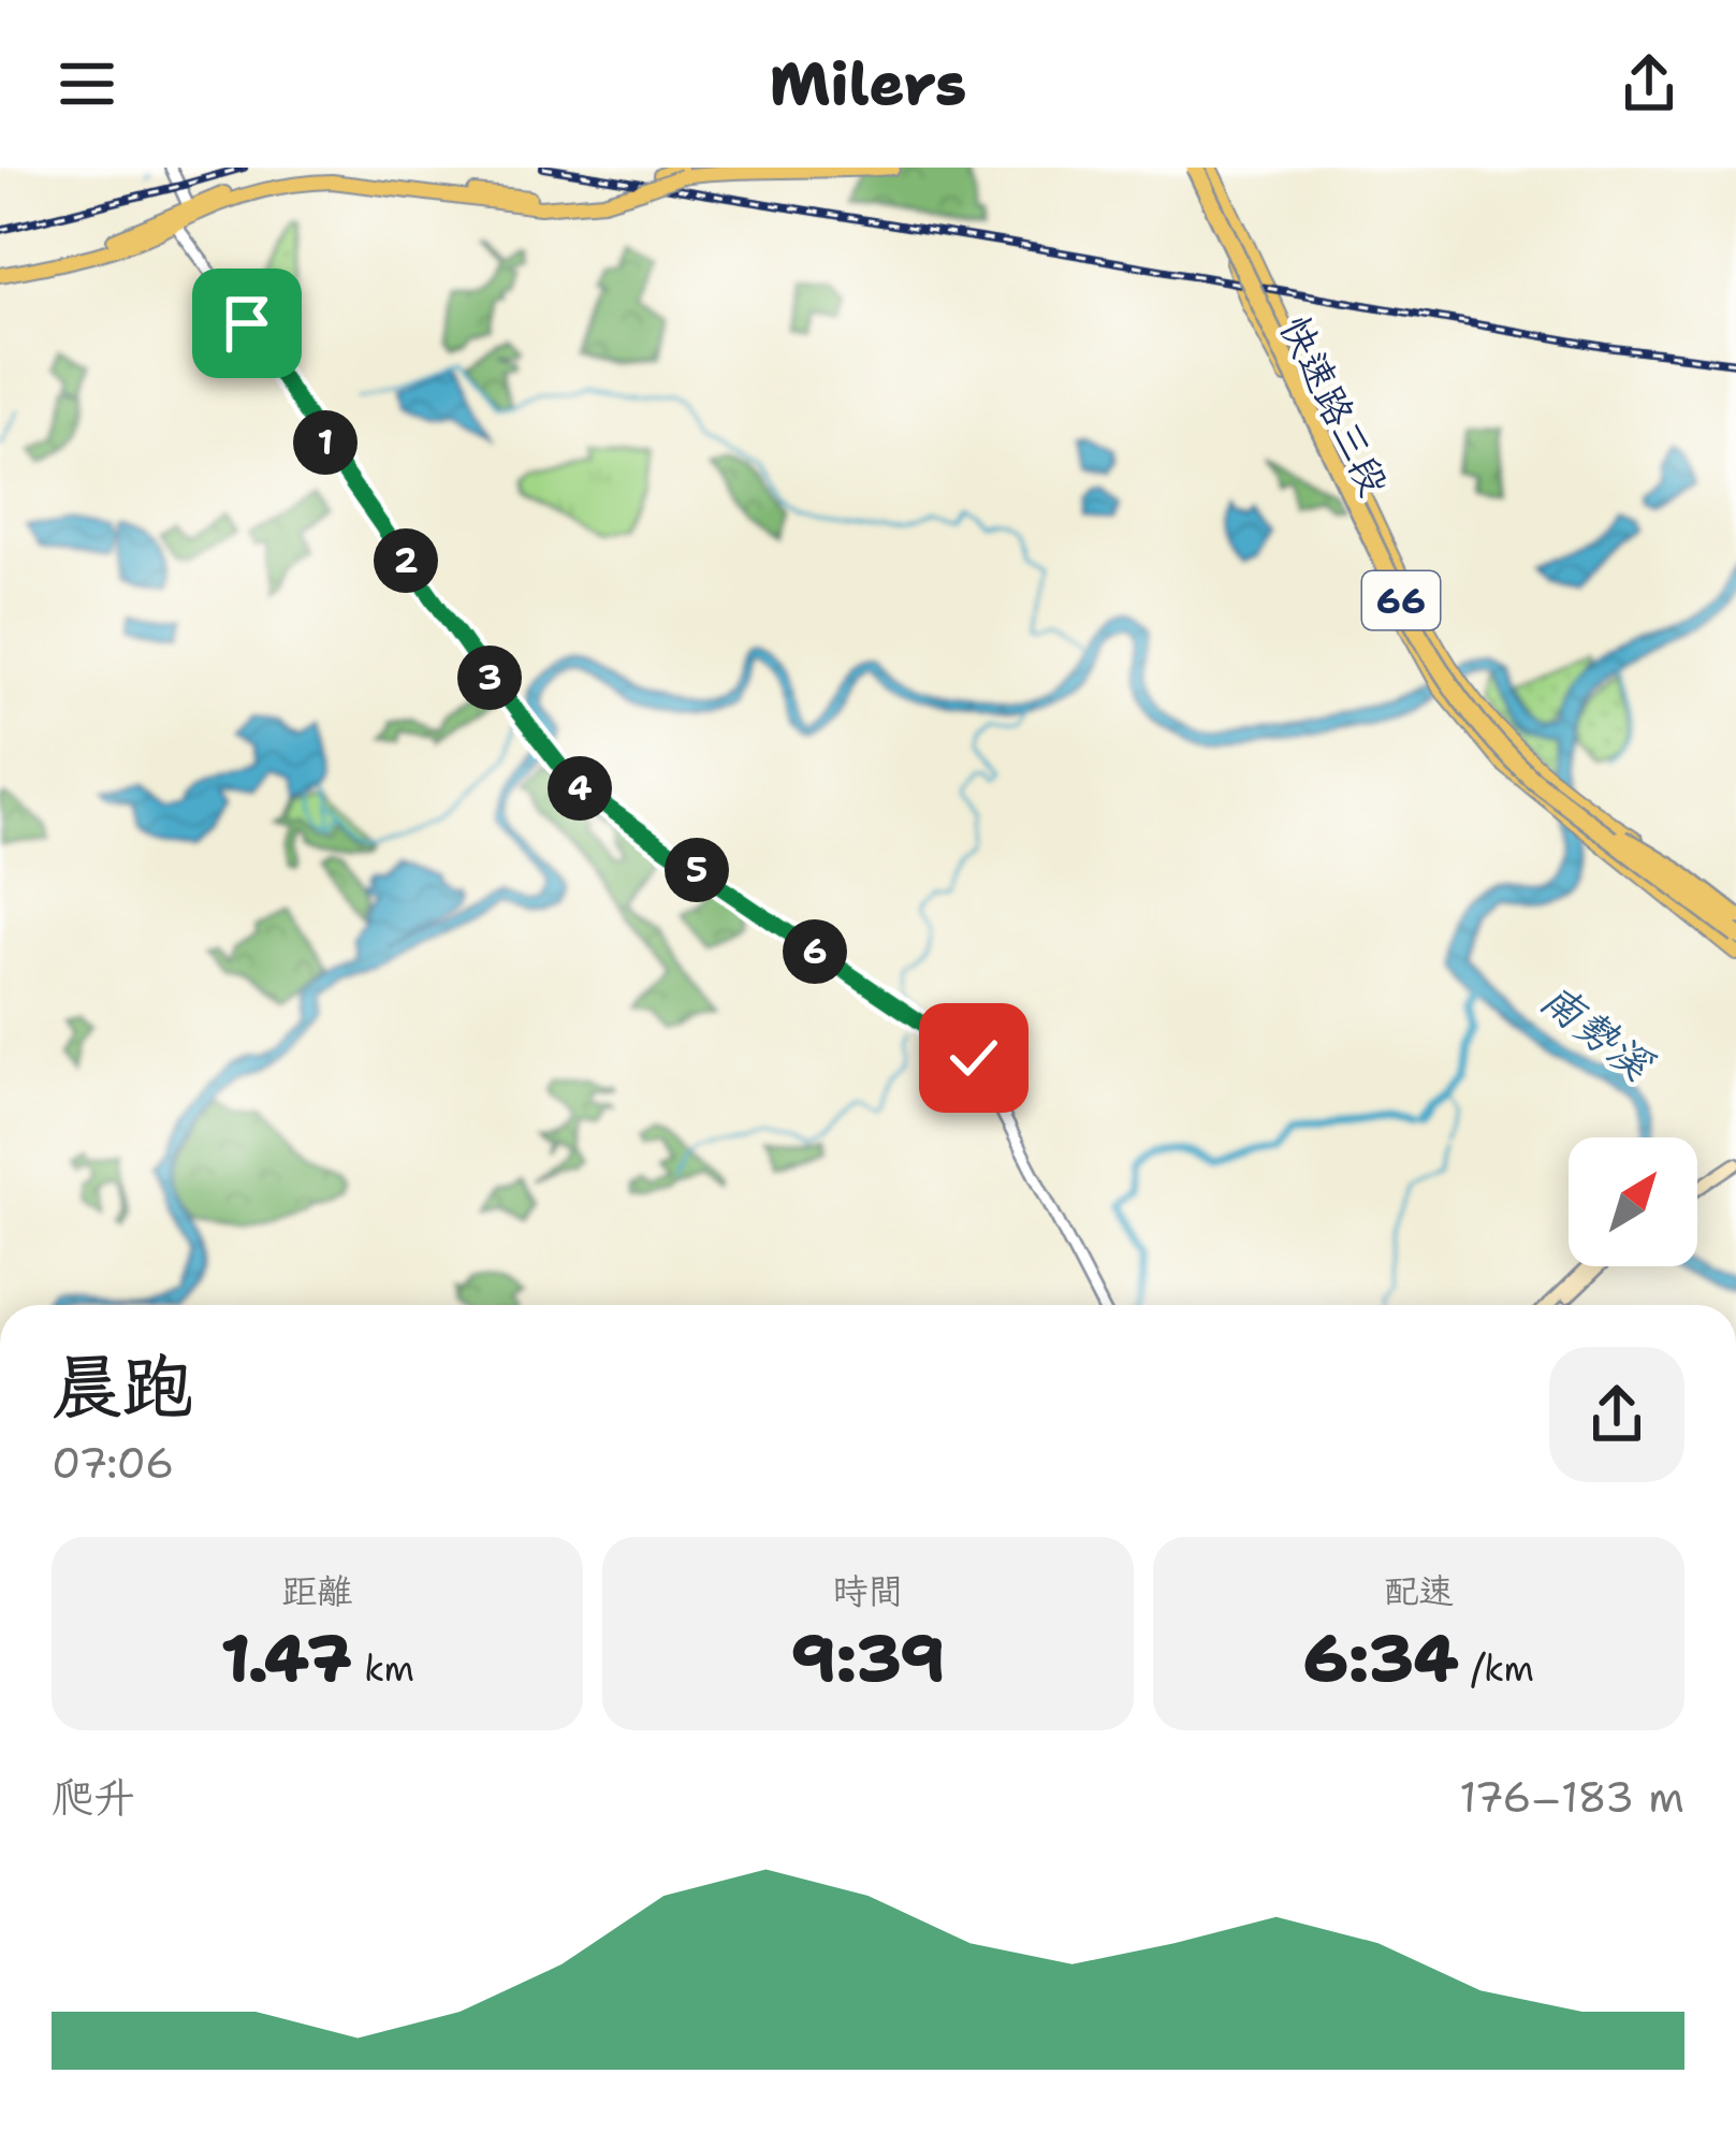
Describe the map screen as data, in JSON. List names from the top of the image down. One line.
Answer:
{"streets":{"highway":["66"],"main road":["快速路三段"]},"crossings":[["快速路三段","66"]],"water":["南勢溪"],"north":"top right","page":{"header":"Milers","pins":["1","2","3","4","5","6"],"heading":["晨跑","07:06"],"stats":[["距離","1.47 km"],["時間","9:39"],["配速","6:34 /km"]],"chart":["爬升","176–183 m"]}}
